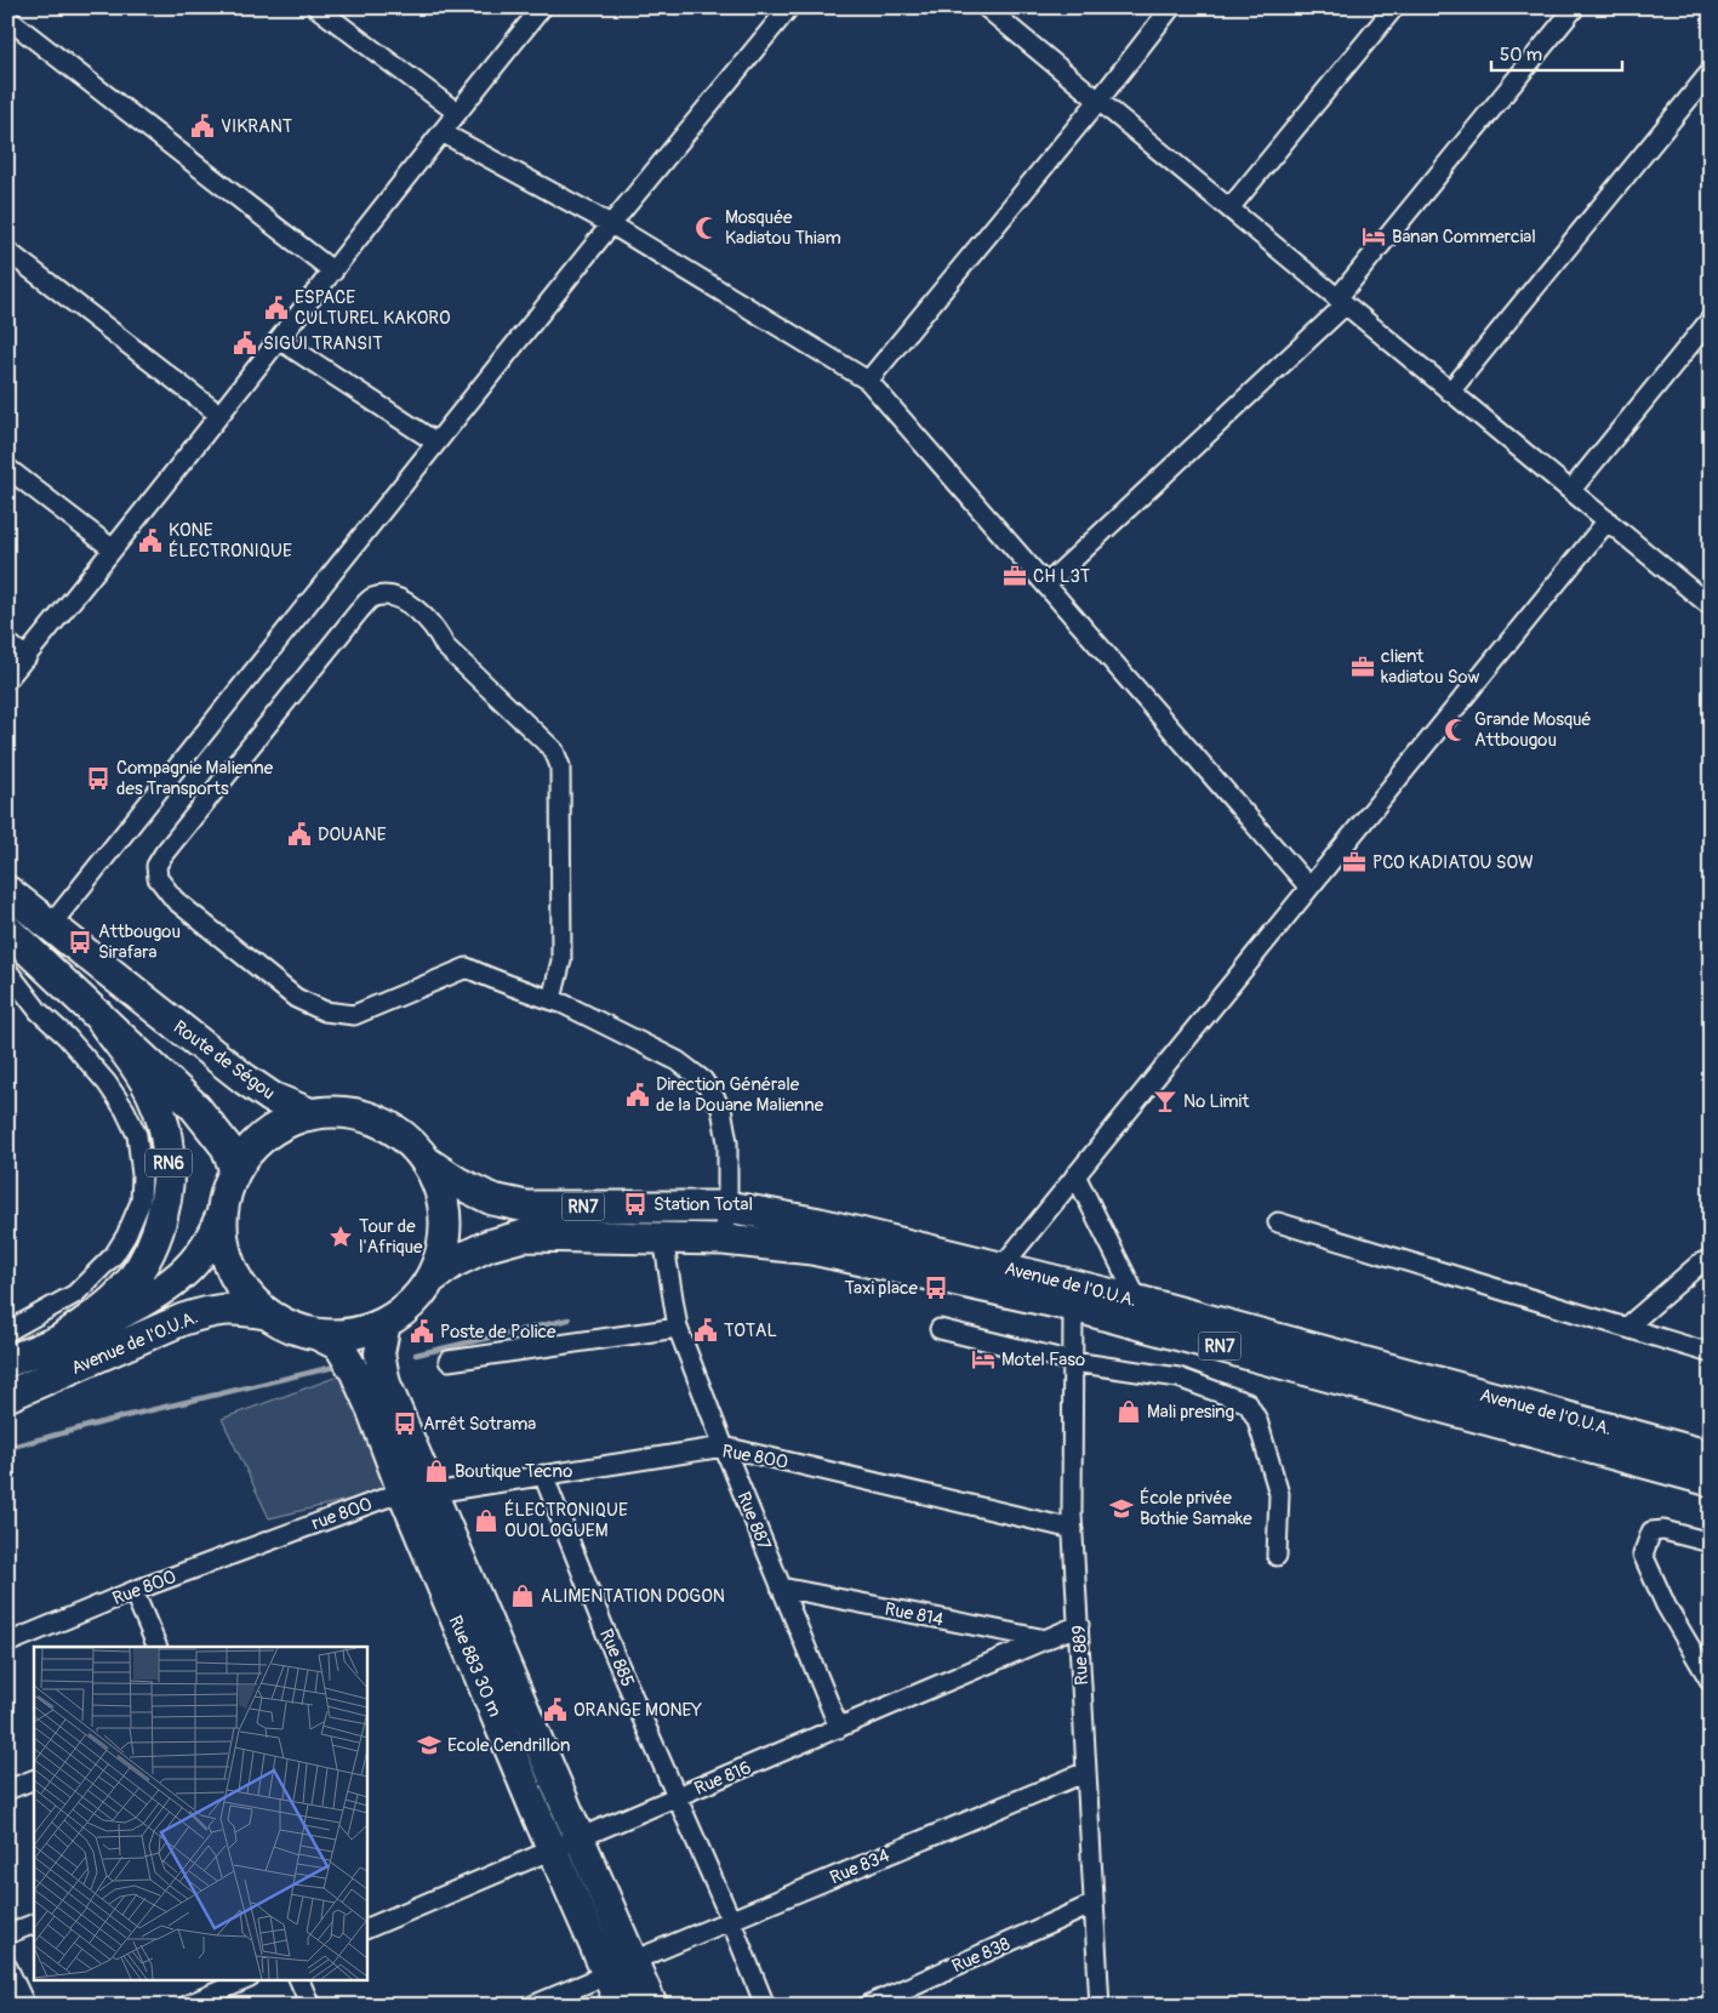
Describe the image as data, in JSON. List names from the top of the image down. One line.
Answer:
{"streets":{"highway":["Route de Ségou","RN6","RN7","Avenue de l'O.U.A."],"main road":["Rue 883 30 m"],"street":["Rue 800","rue 800","Rue 887","Rue 814","Rue 889","Rue 885","Rue 816","Rue 834","Rue 838"]},"crossings":[["Route de Ségou","RN6"],["RN6","Avenue de l'O.U.A."],["Avenue de l'O.U.A.","Rue 887"],["Avenue de l'O.U.A.","Rue 889"],["Rue 800","rue 800"],["Rue 800","Rue 887"],["Rue 800","Rue 889"],["Rue 800","Rue 885"],["rue 800","Rue 883 30 m"],["Rue 887","Rue 814"],["Rue 887","Rue 816"],["Rue 814","Rue 816"],["Rue 889","Rue 816"],["Rue 889","Rue 834"],["Rue 889","Rue 838"],["Rue 885","Rue 816"],["Rue 885","Rue 834"],["Rue 883 30 m","Rue 816"]],"places":{"public building":["VIKRANT","ESPACE CULTUREL KAKORO","SIGUI TRANSIT","KONE ÉLECTRONIQUE","DOUANE","Direction Générale de la Douane Malienne","TOTAL","Poste de Police","ORANGE MONEY"],"mosque":["Mosquée Kadiatou Thiam","Grande Mosqué Attbougou"],"hotel":["Banan Commercial","Motel Faso"],"office":["CH L3T","client kadiatou Sow","PCO KADIATOU SOW"],"bus stop":["Compagnie Malienne des Transports","Attbougou Sirafara","Station Total","Taxi place","Arrêt Sotrama"],"bar":["No Limit"],"place":["Tour de l'Afrique"],"shop":["Mali presing","Boutique Tecno","ÉLECTRONIQUE OUOLOGUEM","ALIMENTATION DOGON"],"school or university":["École privée Bothie Samake","Ecole Cendrillon"]},"scale_bar":"50 m"}
